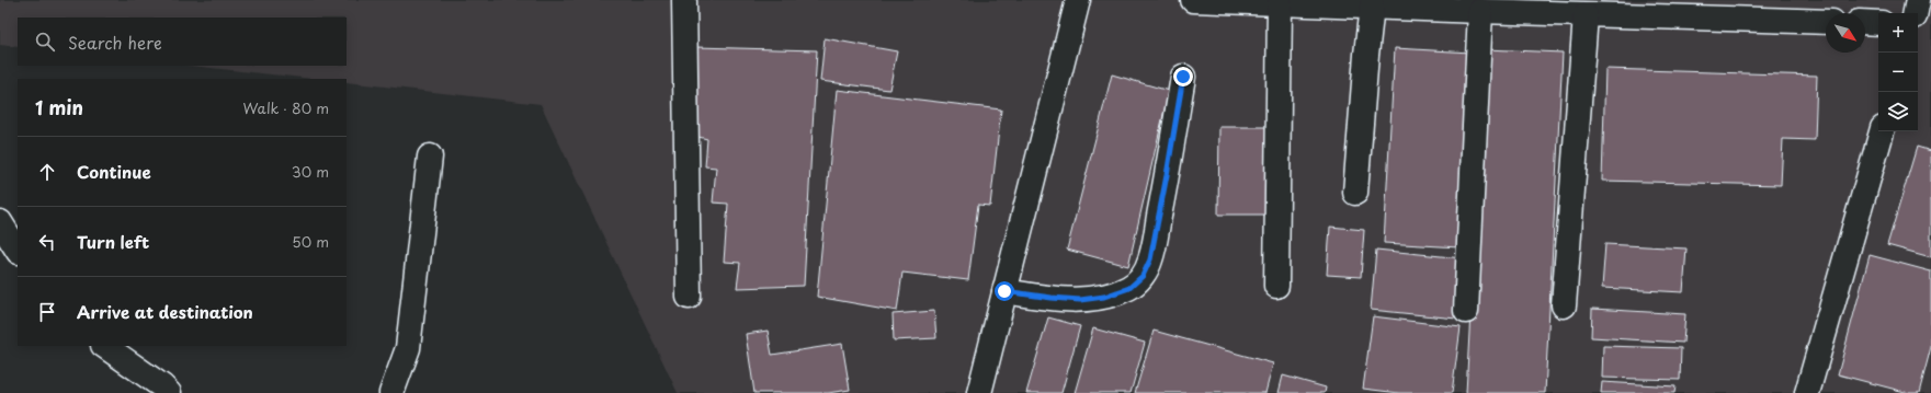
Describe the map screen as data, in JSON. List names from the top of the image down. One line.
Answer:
{"north":"bottom right","page":{"map_buttons":["+","−"],"search":"Search here","heading":["1 min","Walk · 80 m"],"list":[["Continue","30 m"],["Turn left","50 m"],"Arrive at destination"]}}
